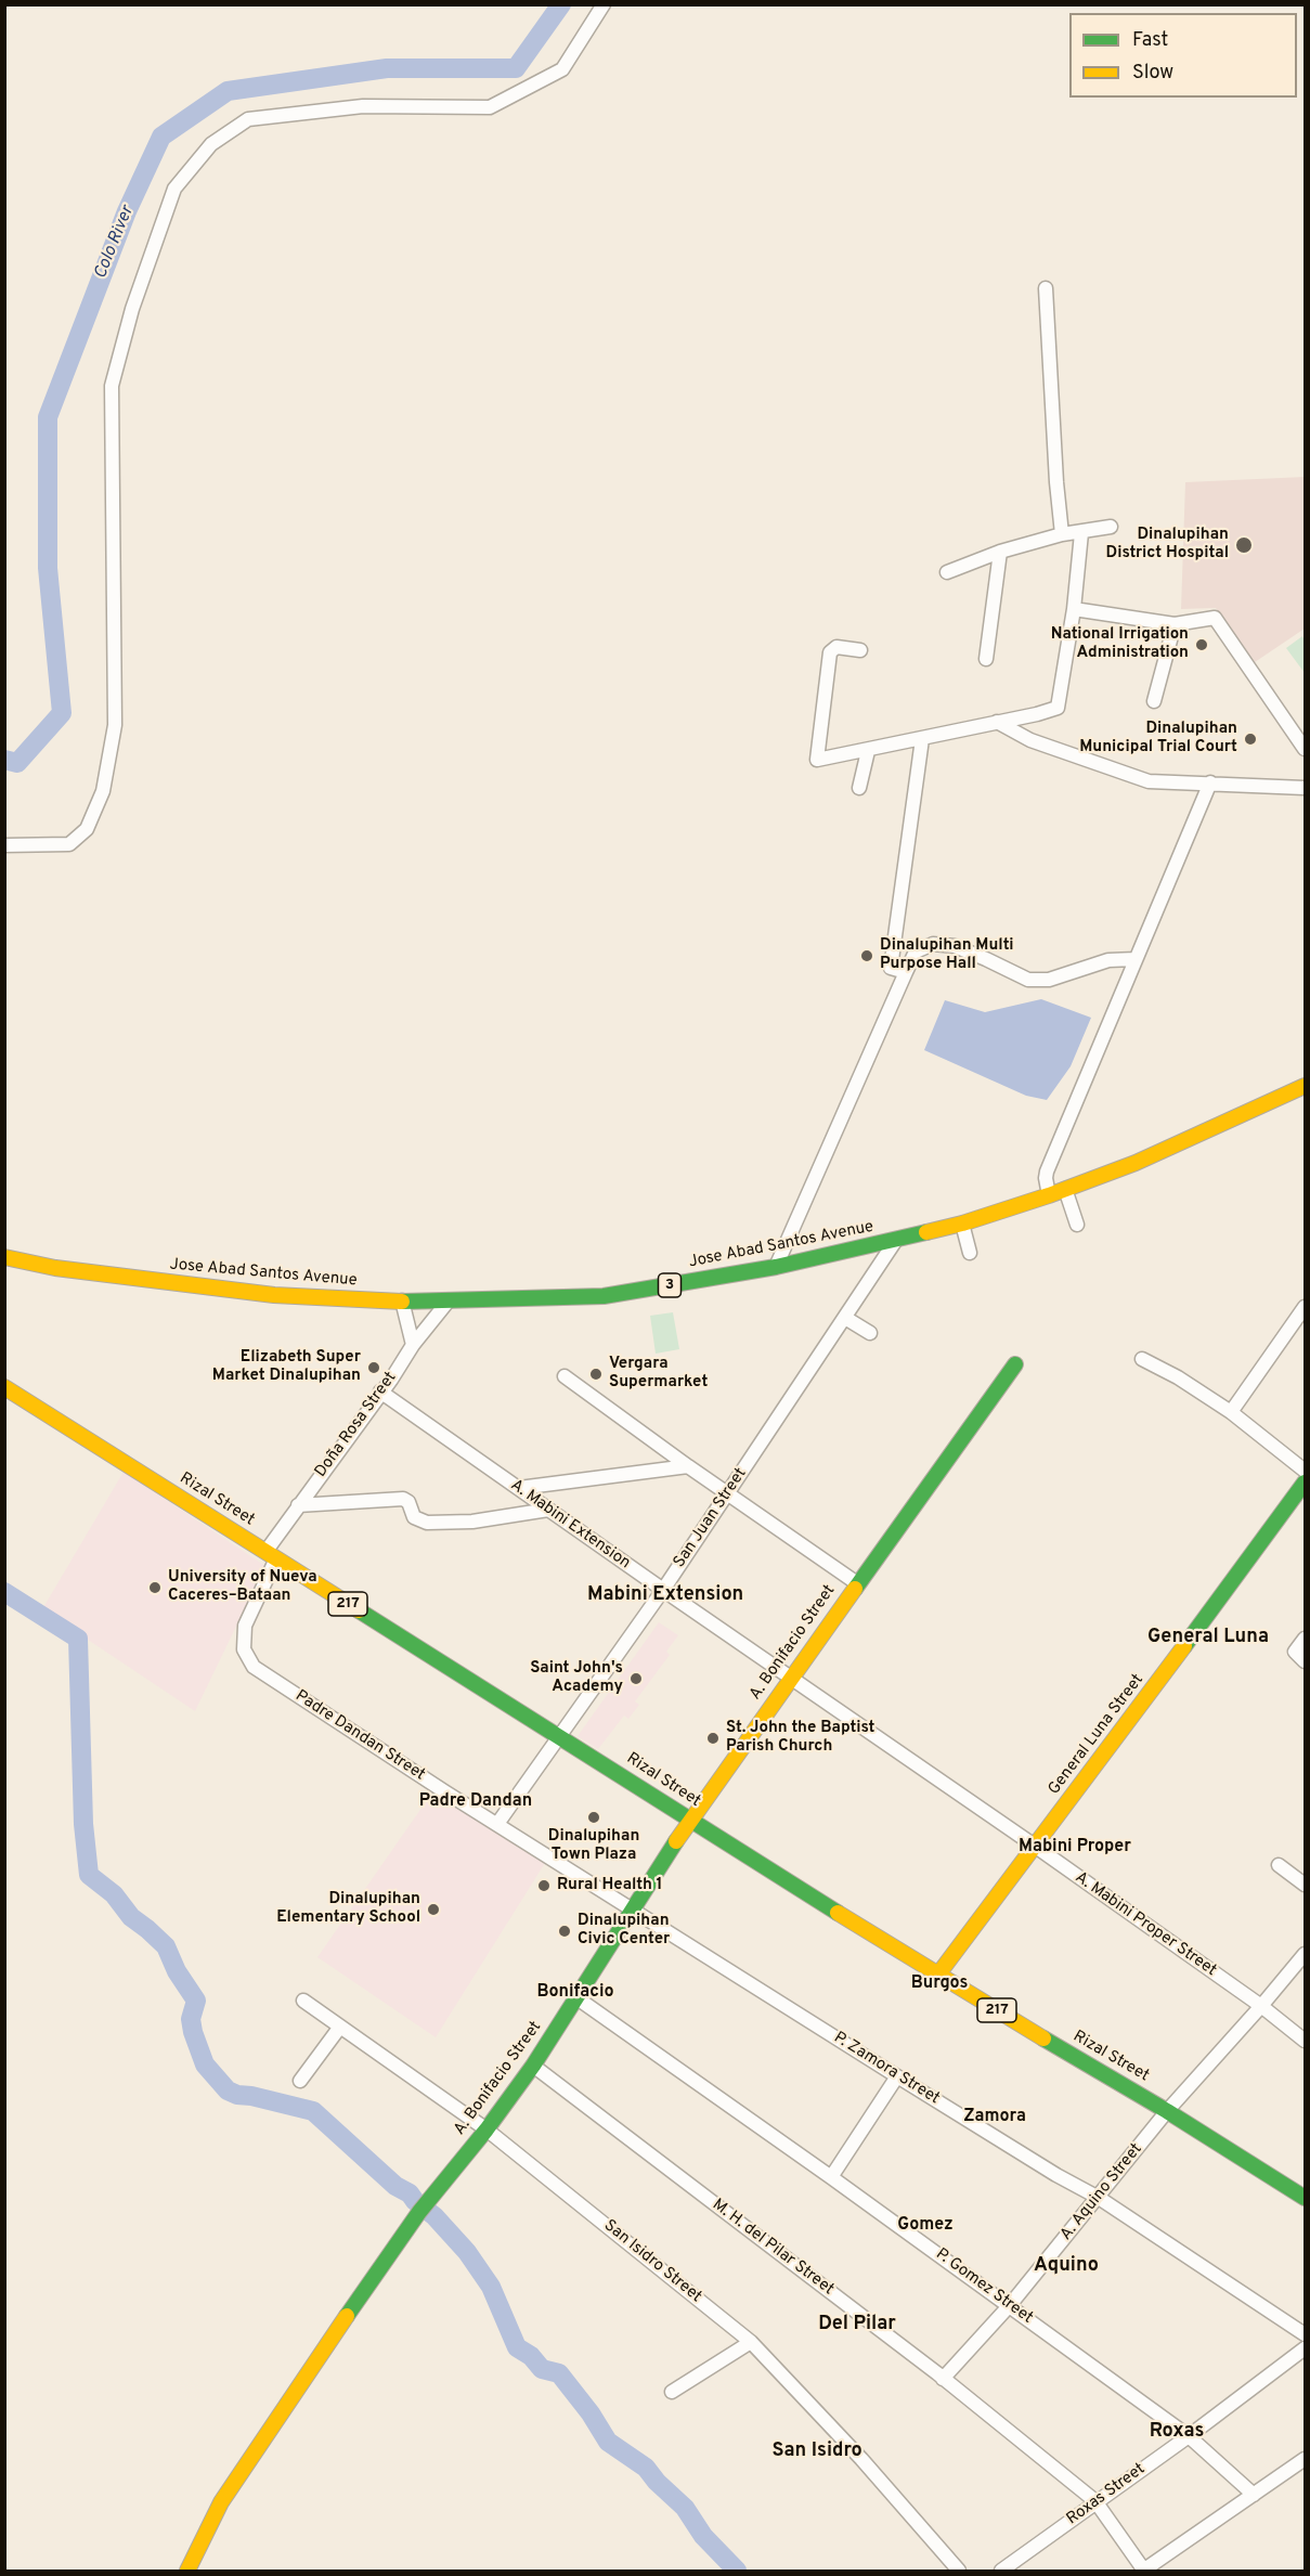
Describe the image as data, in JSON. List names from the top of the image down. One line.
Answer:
{"streets":{"main road":["Jose Abad Santos Avenue","3","Rizal Street","217","A. Bonifacio Street","General Luna Street"],"street":["Doña Rosa Street","San Juan Street","A. Mabini Extension","Padre Dandan Street","A. Mabini Proper Street","P. Zamora Street","A. Aquino Street","M. H. del Pilar Street","San Isidro Street","P. Gomez Street","Roxas Street"]},"crossings":[["Jose Abad Santos Avenue","Doña Rosa Street"],["Jose Abad Santos Avenue","San Juan Street"],["Doña Rosa Street","Rizal Street"],["Doña Rosa Street","A. Mabini Extension"],["Doña Rosa Street","Padre Dandan Street"],["Rizal Street","San Juan Street"],["Rizal Street","A. Bonifacio Street"],["Rizal Street","General Luna Street"],["Rizal Street","Padre Dandan Street"],["Rizal Street","A. Aquino Street"],["San Juan Street","A. Mabini Extension"],["San Juan Street","Padre Dandan Street"],["A. Mabini Extension","A. Bonifacio Street"],["A. Mabini Extension","A. Mabini Proper Street"],["A. Bonifacio Street","Padre Dandan Street"],["A. Bonifacio Street","A. Mabini Proper Street"],["A. Bonifacio Street","P. Zamora Street"],["A. Bonifacio Street","M. H. del Pilar Street"],["A. Bonifacio Street","San Isidro Street"],["A. Bonifacio Street","P. Gomez Street"],["General Luna Street","A. Mabini Proper Street"],["Padre Dandan Street","P. Zamora Street"],["A. Mabini Proper Street","A. Aquino Street"],["P. Zamora Street","A. Aquino Street"],["A. Aquino Street","M. H. del Pilar Street"],["A. Aquino Street","P. Gomez Street"],["M. H. del Pilar Street","Roxas Street"],["P. Gomez Street","Roxas Street"]],"districts":["Mabini Extension","General Luna","Padre Dandan","Mabini Proper","Burgos","Bonifacio","Zamora","Gomez","Aquino","Del Pilar","Roxas","San Isidro"],"water":["Colo River"],"places":["Dinalupihan District Hospital","National Irrigation Administration","Dinalupihan Municipal Trial Court","Dinalupihan Multi Purpose Hall","Elizabeth Super Market Dinalupihan","Vergara Supermarket","University of Nueva Caceres–Bataan","Saint John's Academy","St. John the Baptist Parish Church","Dinalupihan Town Plaza","Rural Health 1","Dinalupihan Elementary School","Dinalupihan Civic Center"],"legend":["Fast","Slow"]}
